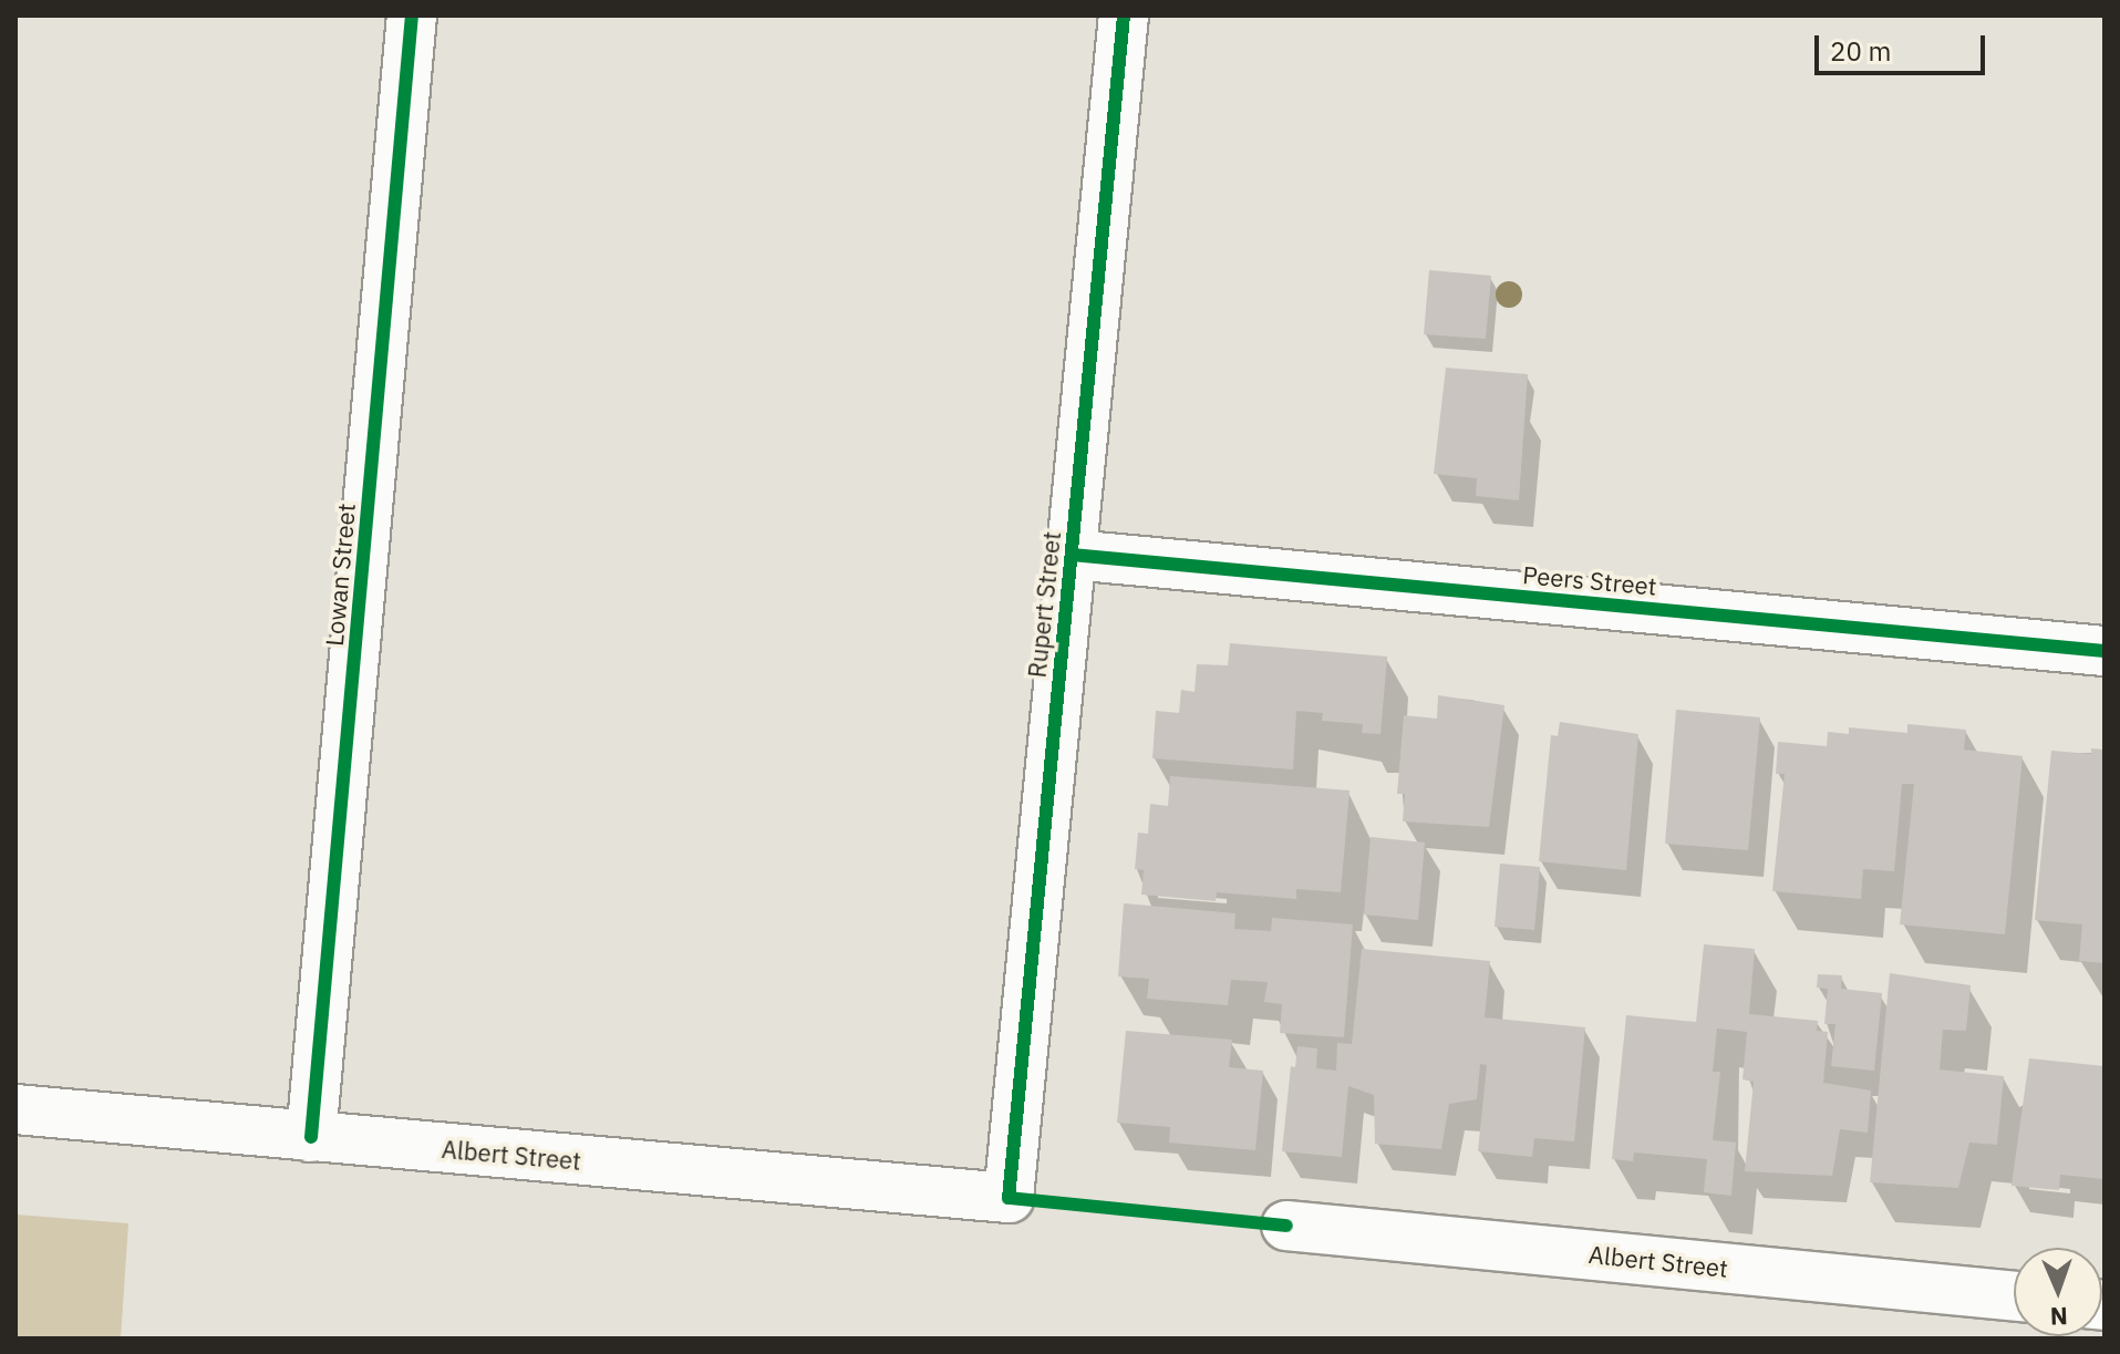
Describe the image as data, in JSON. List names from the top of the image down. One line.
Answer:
{"streets":{"street":["Lowan Street","Peers Street","Rupert Street","Albert Street"]},"crossings":[["Lowan Street","Albert Street"],["Peers Street","Rupert Street"],["Rupert Street","Albert Street"]],"scale_bar":"20 m","north":"bottom"}
